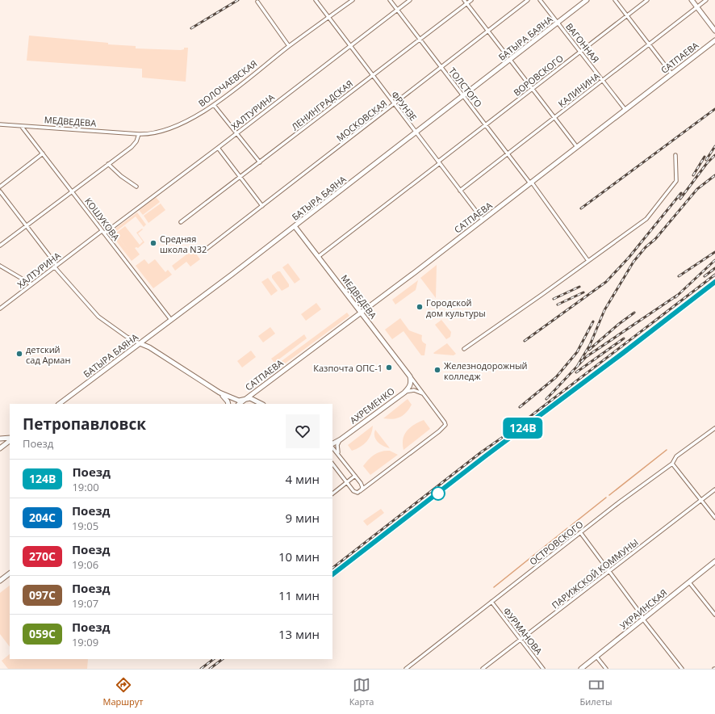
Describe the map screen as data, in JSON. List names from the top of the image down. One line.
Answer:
{"streets":{"street":["БАТЫРА БАЯНА","ВАГОННАЯ","САТПАЕВА","ВОРОВСКОГО","ВОЛОЧАЕВСКАЯ","ТОЛСТОГО","КАЛИНИНА","ЛЕНИНГРАДСКАЯ","ФРУНЗЕ","ХАЛТУРИНА","МОСКОВСКАЯ","МЕДВЕДЕВА","КОШУКОВА","АХРЕМЕНКО","ОСТРОВСКОГО","ПАРИЖСКОЙ КОММУНЫ","УКРАИНСКАЯ","ФУРМАНОВА"]},"crossings":[["БАТЫРА БАЯНА","ВАГОННАЯ"],["БАТЫРА БАЯНА","ТОЛСТОГО"],["БАТЫРА БАЯНА","ФРУНЗЕ"],["БАТЫРА БАЯНА","МЕДВЕДЕВА"],["БАТЫРА БАЯНА","КОШУКОВА"],["ВАГОННАЯ","САТПАЕВА"],["ВАГОННАЯ","ВОРОВСКОГО"],["ВАГОННАЯ","КАЛИНИНА"],["САТПАЕВА","ТОЛСТОГО"],["САТПАЕВА","ФРУНЗЕ"],["САТПАЕВА","МЕДВЕДЕВА"],["ВОРОВСКОГО","ТОЛСТОГО"],["ВОРОВСКОГО","ФРУНЗЕ"],["ВОРОВСКОГО","МЕДВЕДЕВА"],["ВОЛОЧАЕВСКАЯ","ФРУНЗЕ"],["ВОЛОЧАЕВСКАЯ","МЕДВЕДЕВА"],["ТОЛСТОГО","КАЛИНИНА"],["ТОЛСТОГО","ЛЕНИНГРАДСКАЯ"],["ТОЛСТОГО","ХАЛТУРИНА"],["ТОЛСТОГО","МОСКОВСКАЯ"],["КАЛИНИНА","ФРУНЗЕ"],["ЛЕНИНГРАДСКАЯ","ФРУНЗЕ"],["ФРУНЗЕ","ХАЛТУРИНА"],["ФРУНЗЕ","МОСКОВСКАЯ"],["ХАЛТУРИНА","КОШУКОВА"],["МЕДВЕДЕВА","КОШУКОВА"],["МЕДВЕДЕВА","АХРЕМЕНКО"],["ОСТРОВСКОГО","ФУРМАНОВА"],["ПАРИЖСКОЙ КОММУНЫ","ФУРМАНОВА"]],"places":["Средняя школа N32","Городской дом культуры","детский сад Арман","Казпочта ОПС-1","Железнодорожный колледж"],"page":{"on_map":"124В","heading":["Петропавловск","Поезд"],"list":[{"mark":"124В","name":"Поезд","note":"19:00","value":"4 мин"},{"mark":"204С","name":"Поезд","note":"19:05","value":"9 мин"},{"mark":"270С","name":"Поезд","note":"19:06","value":"10 мин"},{"mark":"097С","name":"Поезд","note":"19:07","value":"11 мин"},{"mark":"059С","name":"Поезд","note":"19:09","value":"13 мин"}],"tabs":["Маршрут","Карта","Билеты"]}}
